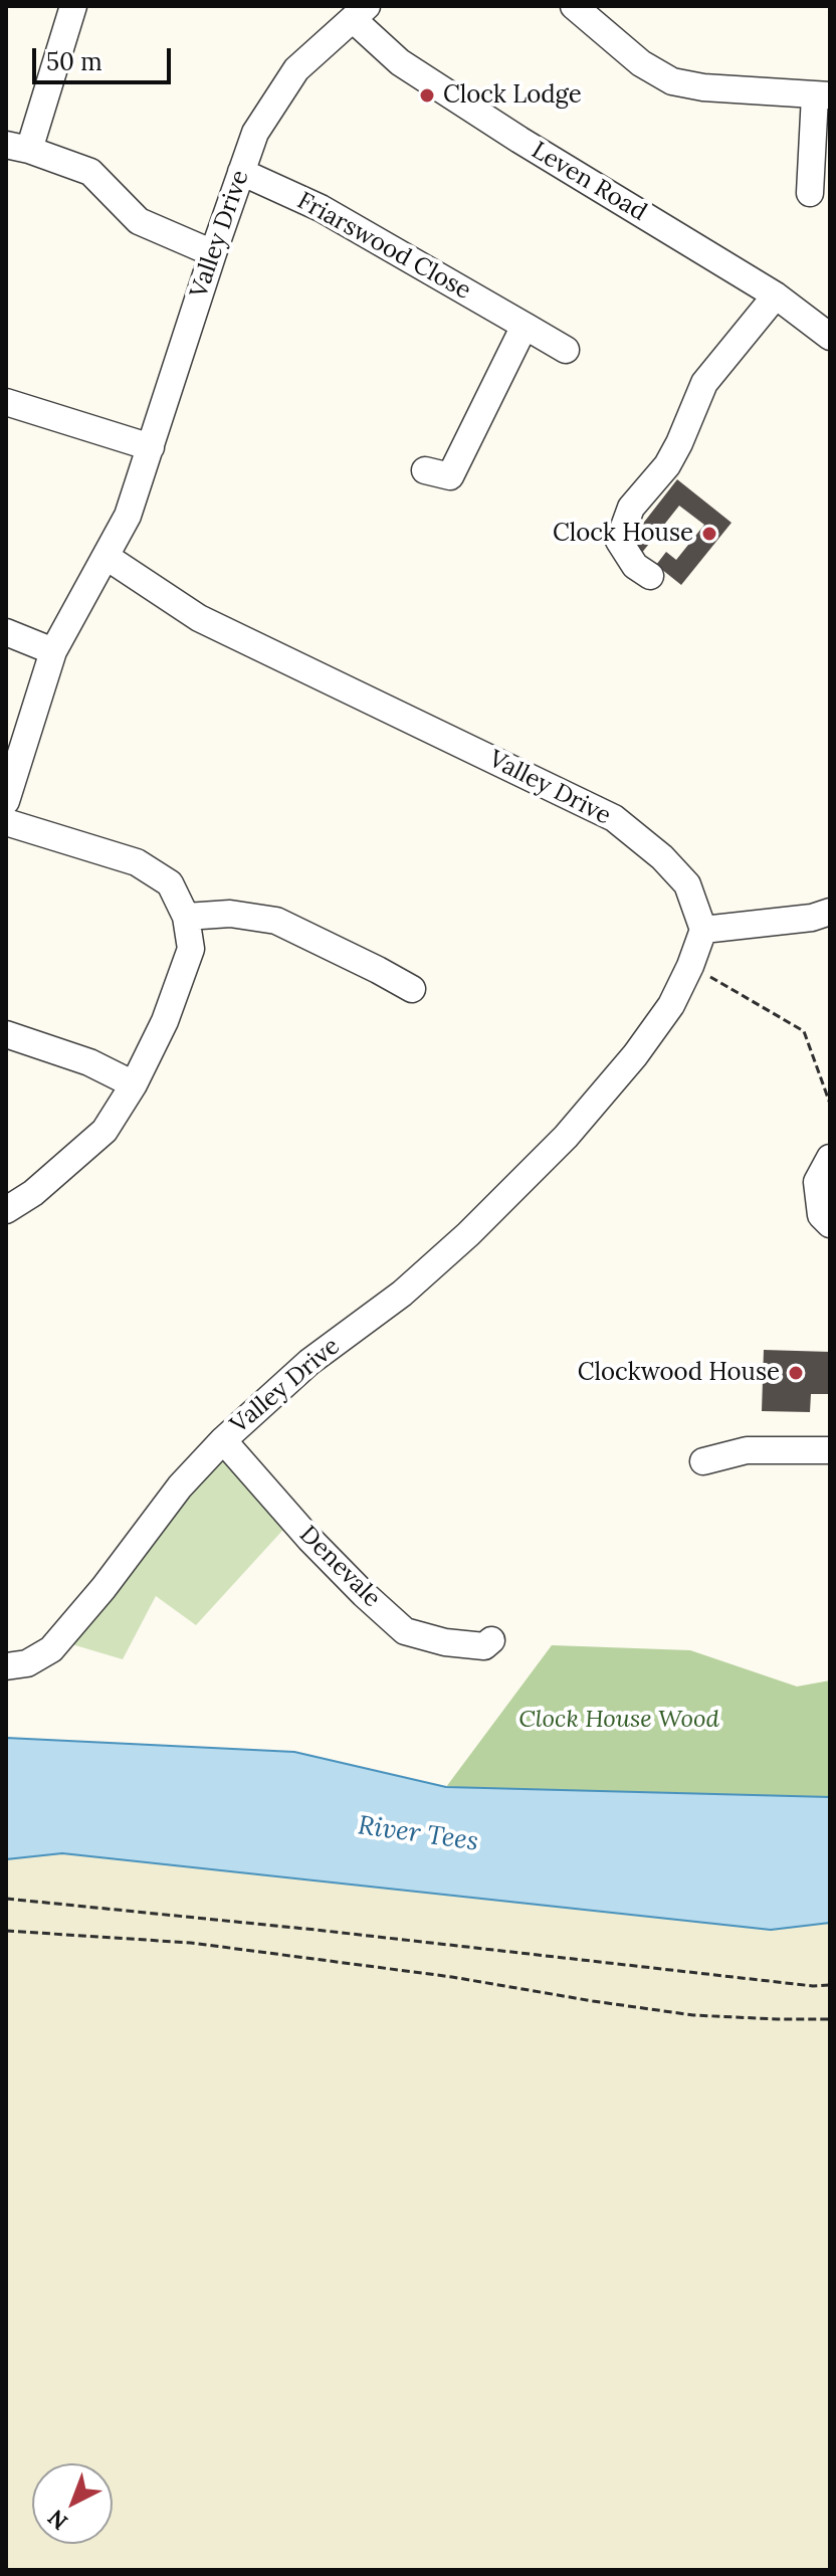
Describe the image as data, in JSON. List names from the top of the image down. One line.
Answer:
{"streets":{"street":["Leven Road","Valley Drive","Friarswood Close","Denevale"]},"crossings":[["Leven Road","Valley Drive"],["Valley Drive","Friarswood Close"],["Valley Drive","Denevale"]],"water":["River Tees"],"parks":["Clock House Wood"],"places":["Clock Lodge","Clock House","Clockwood House"],"scale_bar":"50 m","north":"bottom left"}
